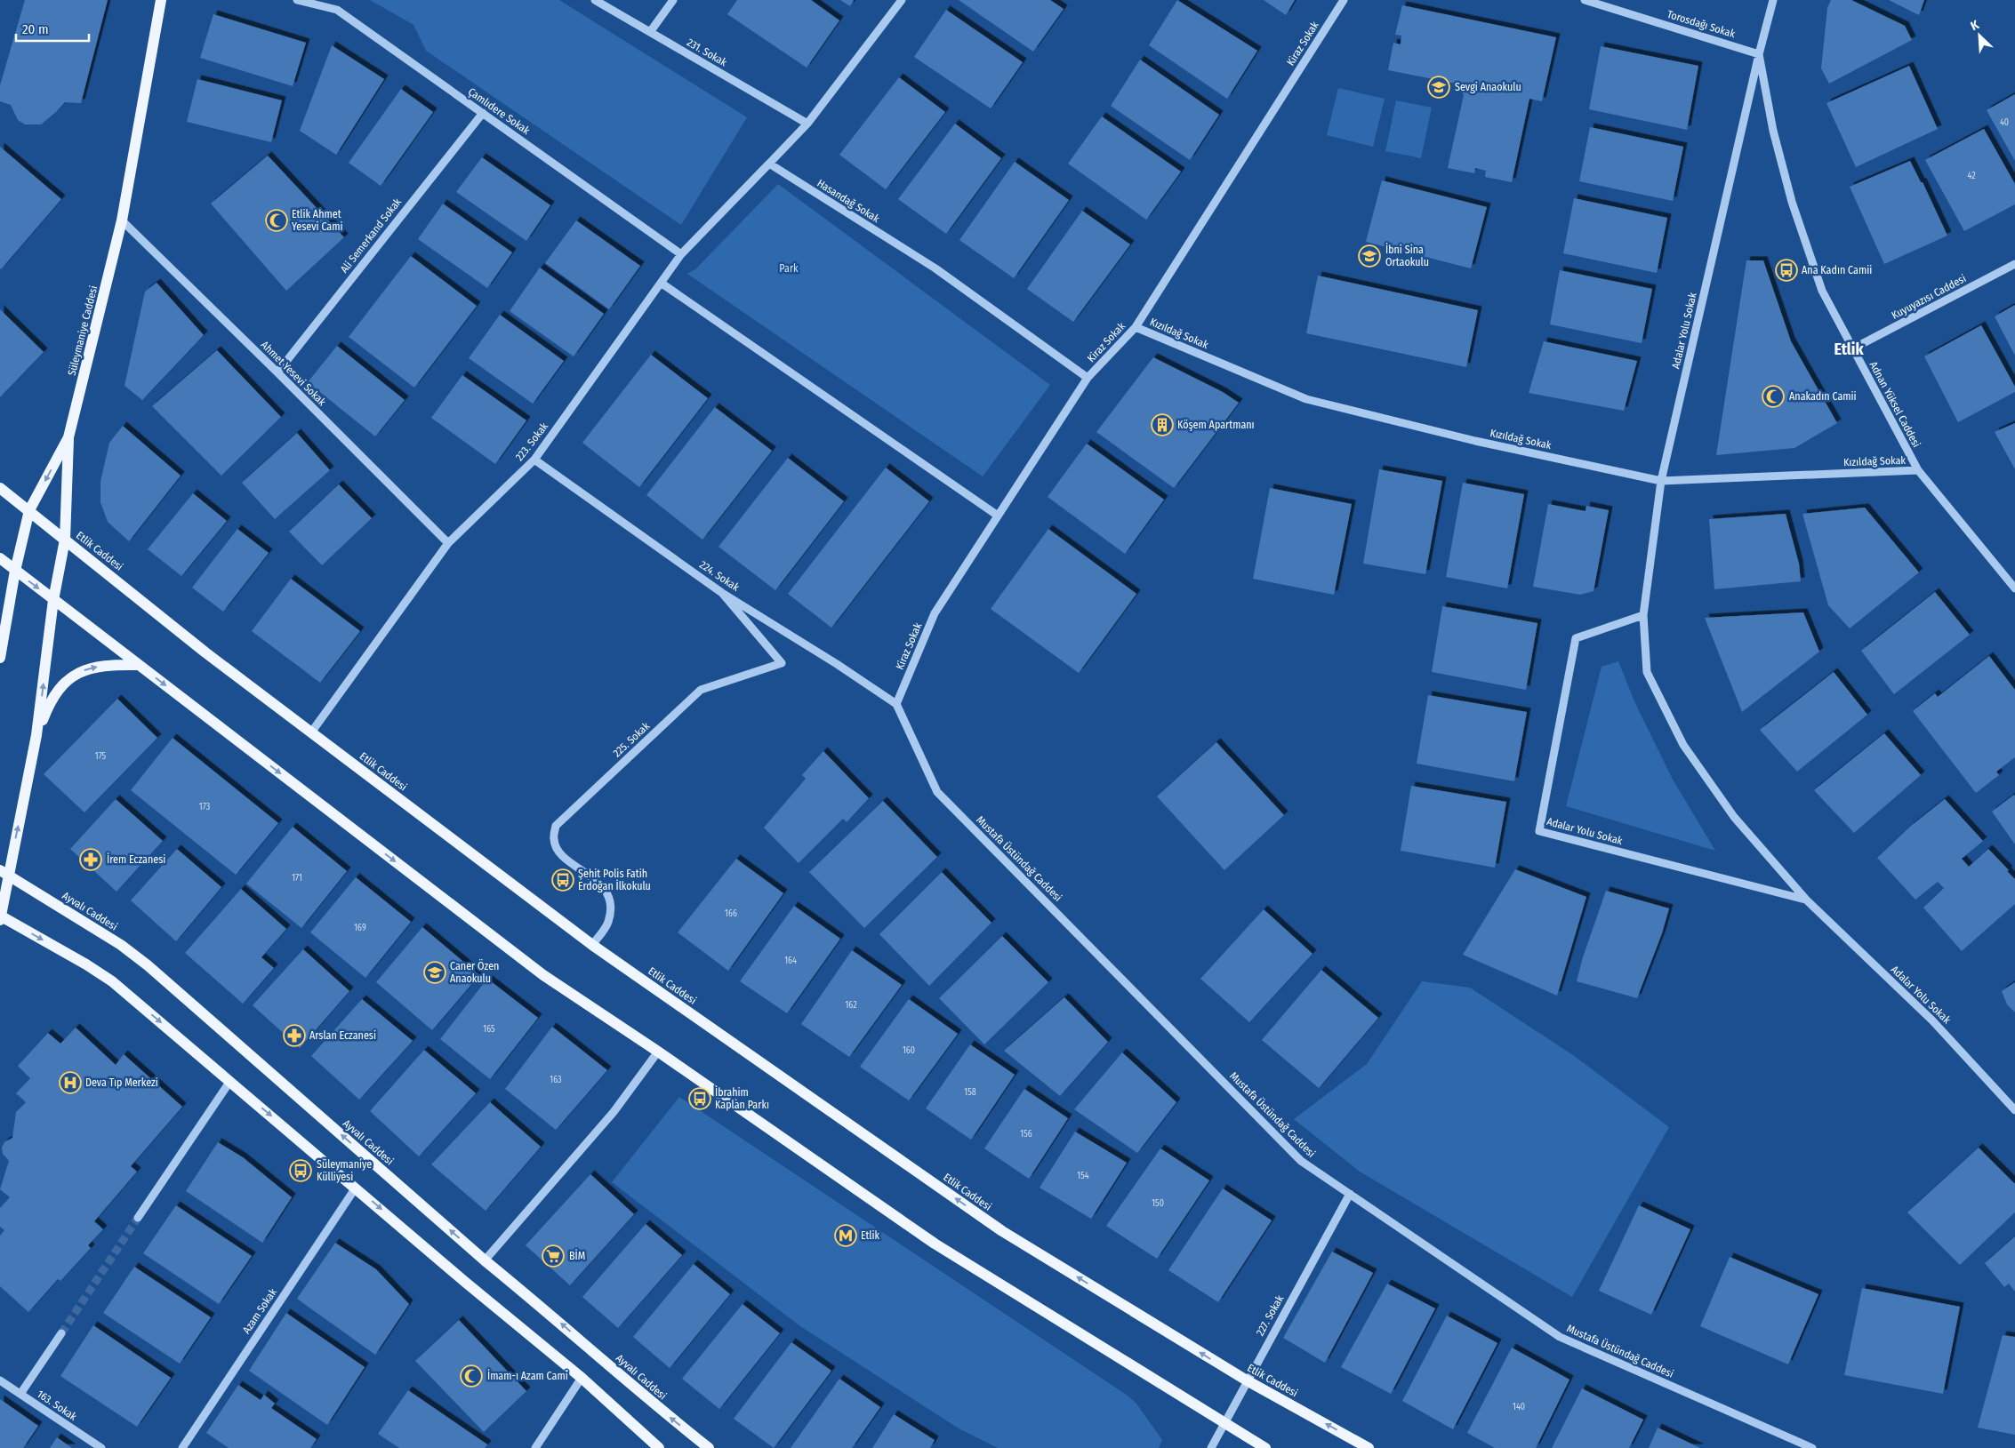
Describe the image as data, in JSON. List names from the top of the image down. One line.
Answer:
{"streets":{"main road":["Süleymaniye Caddesi","Etlik Caddesi","Ayvalı Caddesi"],"street":["Torosdağı Sokak","Kiraz Sokak","231. Sokak","Çamlıdere Sokak","Hasandağ Sokak","Ali Semerkand Sokak","Kuyuyazısı Caddesi","Adalar Yolu Sokak","Kızıldağ Sokak","Ahmet Yesevi Sokak","Adnan Yüksel Caddesi","223. Sokak","224. Sokak","225. Sokak","Mustafa Üstündağ Caddesi","Azam Sokak","227. Sokak","163. Sokak"]},"crossings":[["Torosdağı Sokak","Adalar Yolu Sokak"],["Torosdağı Sokak","Adnan Yüksel Caddesi"],["Kiraz Sokak","Hasandağ Sokak"],["Kiraz Sokak","Kızıldağ Sokak"],["Kiraz Sokak","224. Sokak"],["Kiraz Sokak","Mustafa Üstündağ Caddesi"],["Çamlıdere Sokak","Ali Semerkand Sokak"],["Çamlıdere Sokak","223. Sokak"],["Hasandağ Sokak","223. Sokak"],["Ali Semerkand Sokak","Ahmet Yesevi Sokak"],["Kuyuyazısı Caddesi","Adnan Yüksel Caddesi"],["Süleymaniye Caddesi","Ahmet Yesevi Sokak"],["Süleymaniye Caddesi","Etlik Caddesi"],["Adalar Yolu Sokak","Kızıldağ Sokak"],["Adalar Yolu Sokak","Adnan Yüksel Caddesi"],["Kızıldağ Sokak","Adnan Yüksel Caddesi"],["Ahmet Yesevi Sokak","223. Sokak"],["223. Sokak","Etlik Caddesi"],["223. Sokak","224. Sokak"],["Etlik Caddesi","225. Sokak"],["Etlik Caddesi","227. Sokak"],["224. Sokak","225. Sokak"],["224. Sokak","Mustafa Üstündağ Caddesi"],["Mustafa Üstündağ Caddesi","227. Sokak"]],"districts":["Etlik"],"parks":["Park"],"places":{"school or university":["Sevgi Anaokulu","İbni Sina Ortaokulu","Caner Özen Anaokulu"],"mosque":["Etlik Ahmet Yesevi Cami","Anakadın Camii","İmam-ı Azam Cami"],"bus stop":["Ana Kadın Camii","Şehit Polis Fatih Erdoğan İlkokulu","İbrahim Kaplan Parkı","Süleymaniye Külliyesi"],"building":["Köşem Apartmanı"],"pharmacy":["İrem Eczanesi","Arslan Eczanesi"],"hospital":["Deva Tıp Merkezi"],"metro station":["Etlik"],"supermarket":["BİM"]},"house_numbers":["40","42","175","173","171","166","169","164","162","165","160","163","158","156","154","150","140"],"scale_bar":"20 m","north":"top left"}
